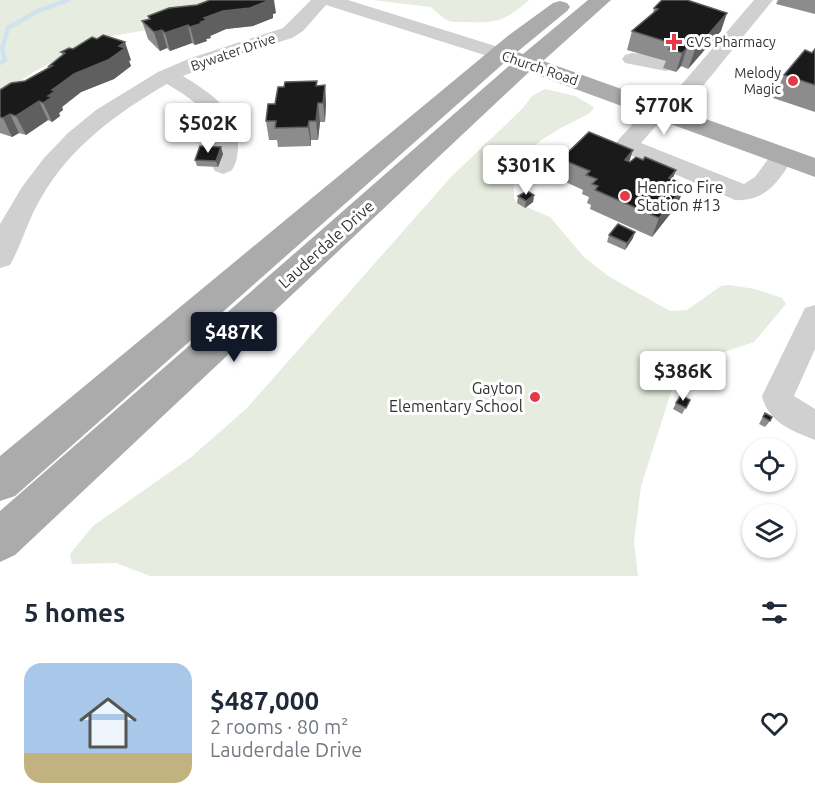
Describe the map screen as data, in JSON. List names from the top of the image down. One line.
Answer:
{"streets":{"main road":["Church Road","Lauderdale Drive"],"street":["Bywater Drive"]},"crossings":[["Church Road","Lauderdale Drive"]],"places":{"health":["CVS Pharmacy"],"other":["Melody Magic","Henrico Fire Station #13","Gayton Elementary School"]},"page":{"price":["$770K","$502K","$301K","$487K","$386K"],"heading":"5 homes","list":[{"name":"$487,000","note":"2 rooms · 80 m² · Lauderdale Drive"}]}}
